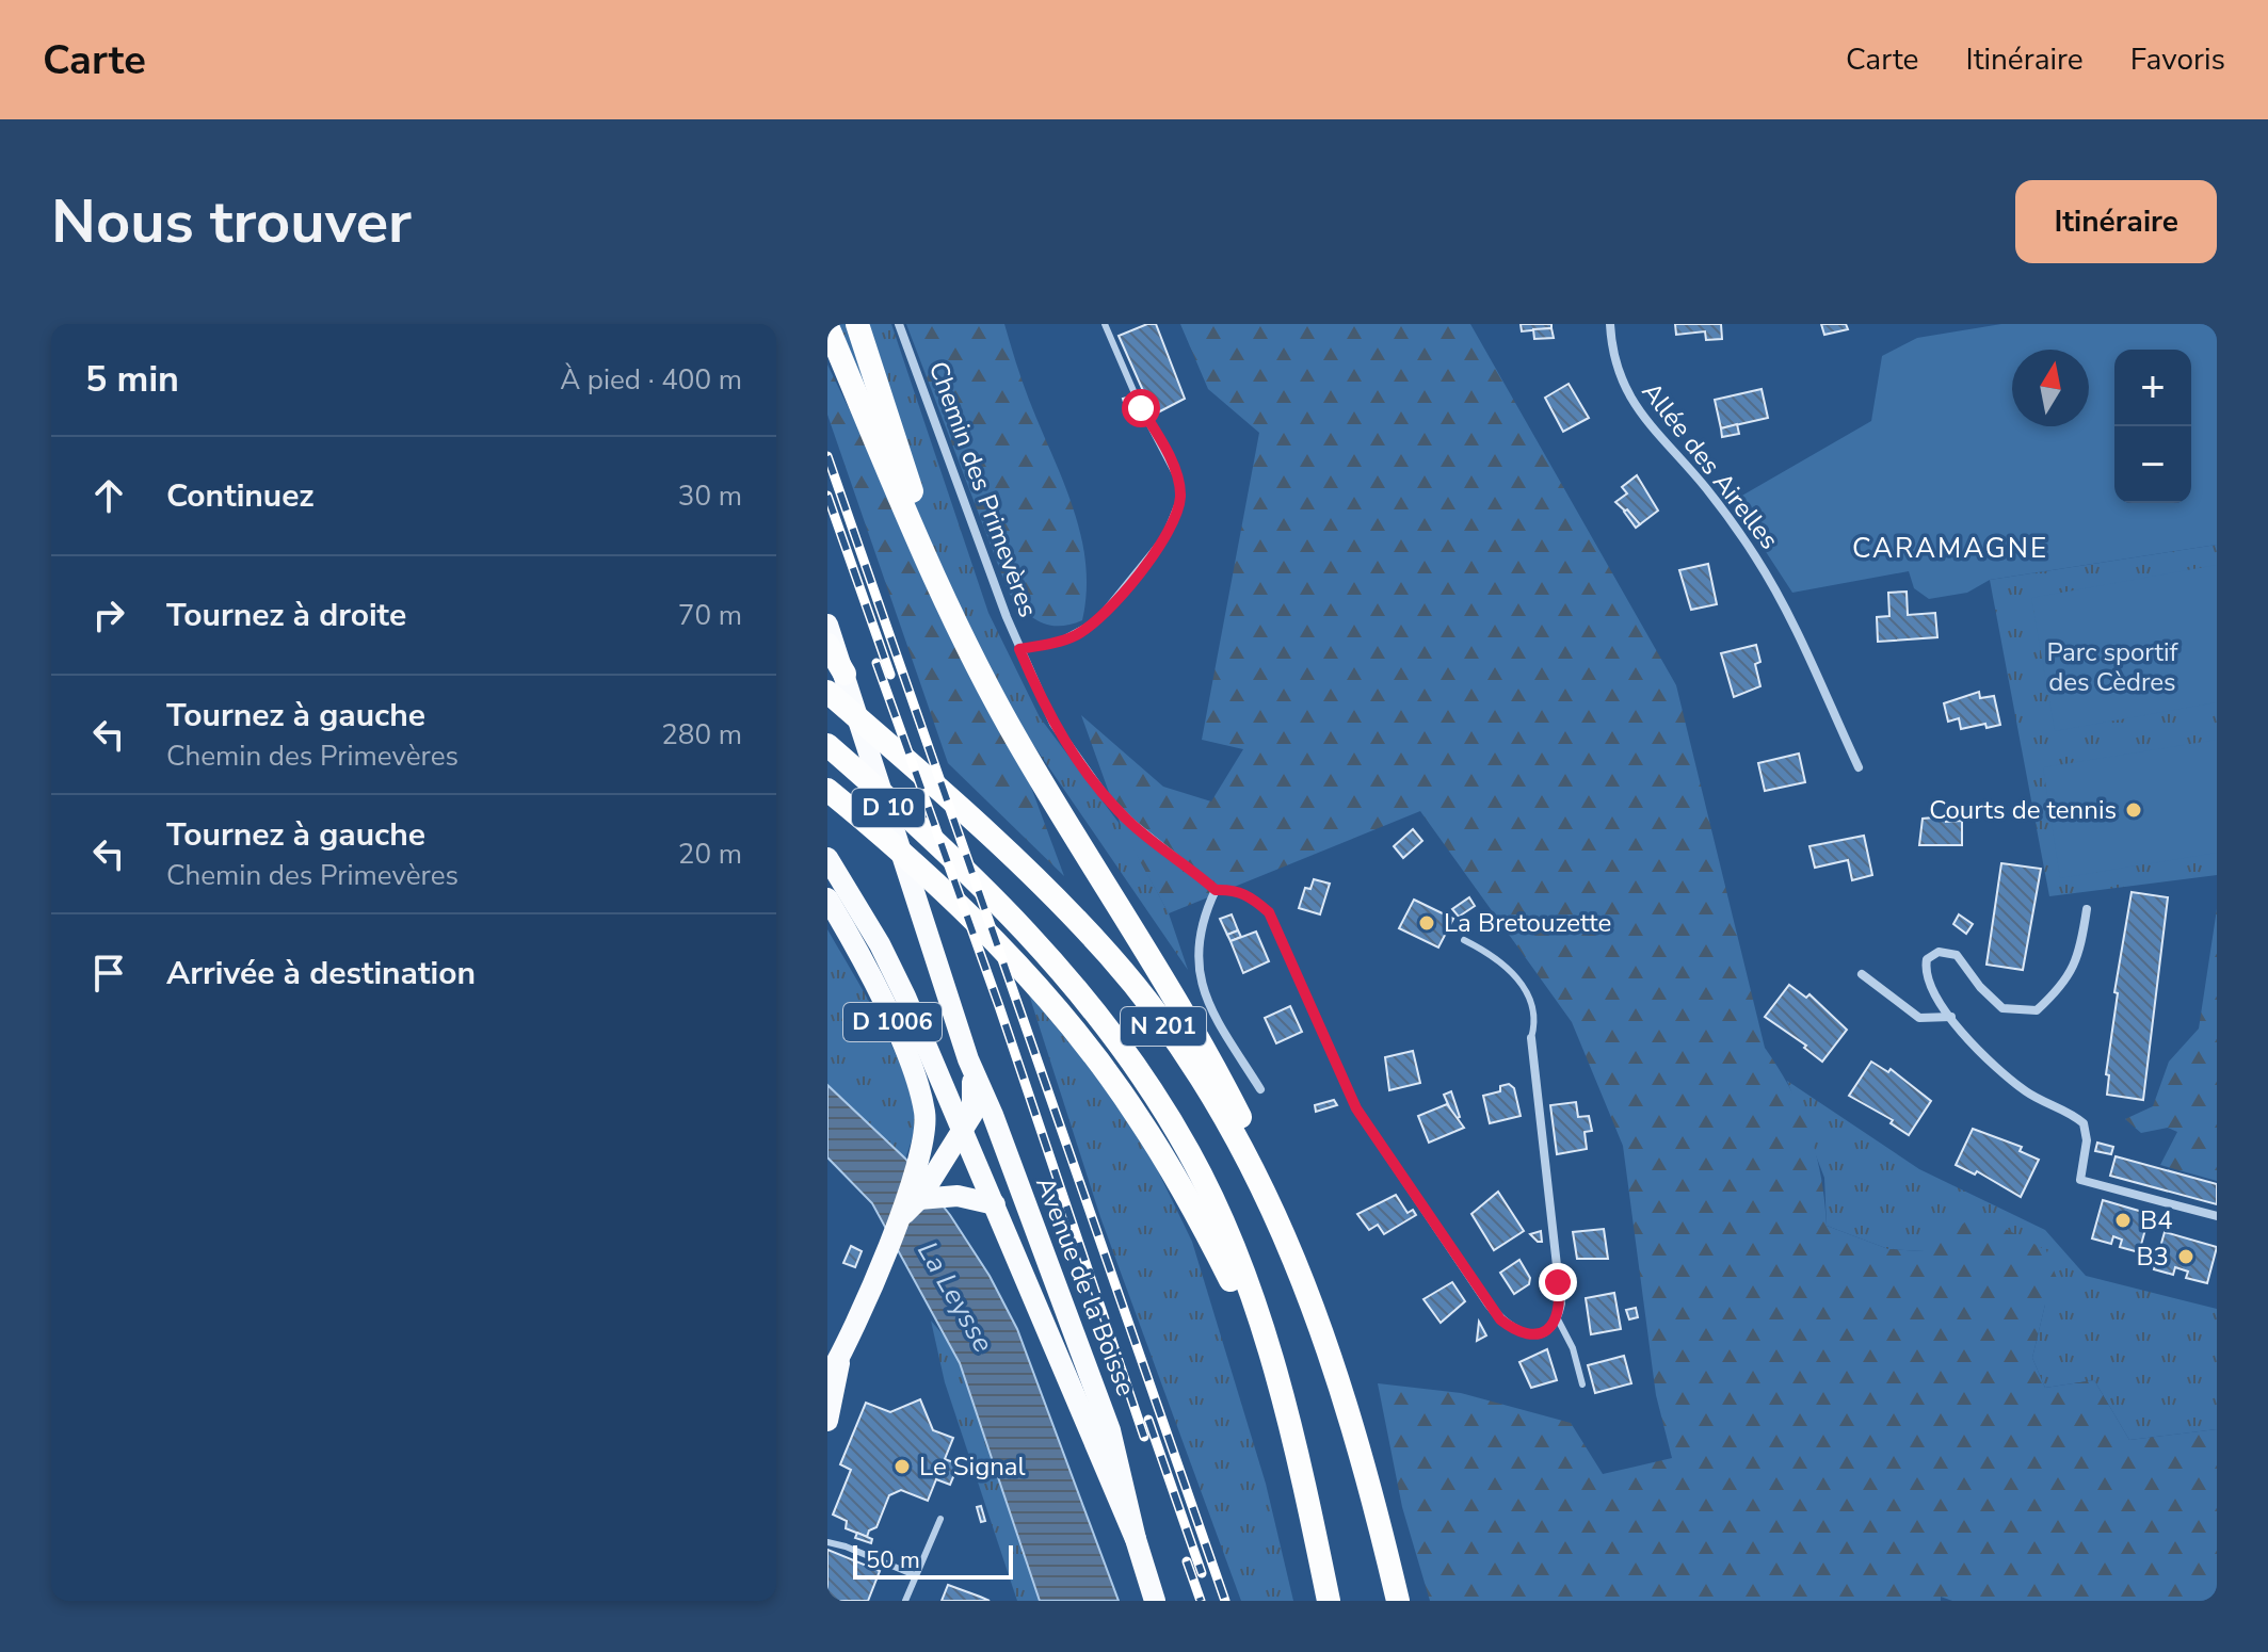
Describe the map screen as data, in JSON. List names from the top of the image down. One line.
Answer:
{"streets":{"highway":["N 201"],"main road":["D 10","D 1006","Avenue de la Boisse"],"street":["Allée des Airelles","Chemin des Primevères"]},"crossings":[["D 10","Avenue de la Boisse"]],"districts":["CARAMAGNE"],"water":["La Leysse"],"parks":["Parc sportif des Cèdres"],"places":["Courts de tennis","La Bretouzette","B4","B3","Le Signal"],"scale_bar":"50 m","north":"top","page":{"header":"Carte","nav":["Carte","Itinéraire","Favoris"],"buttons":"Itinéraire","title":"Nous trouver","heading":["5 min","À pied · 400 m"],"map_buttons":["+","−"],"list":[["Continuez","30 m"],["Tournez à droite","70 m"],["Tournez à gauche","Chemin des Primevères","280 m"],["Tournez à gauche","Chemin des Primevères","20 m"],"Arrivée à destination"],"scale":"50 m"}}
